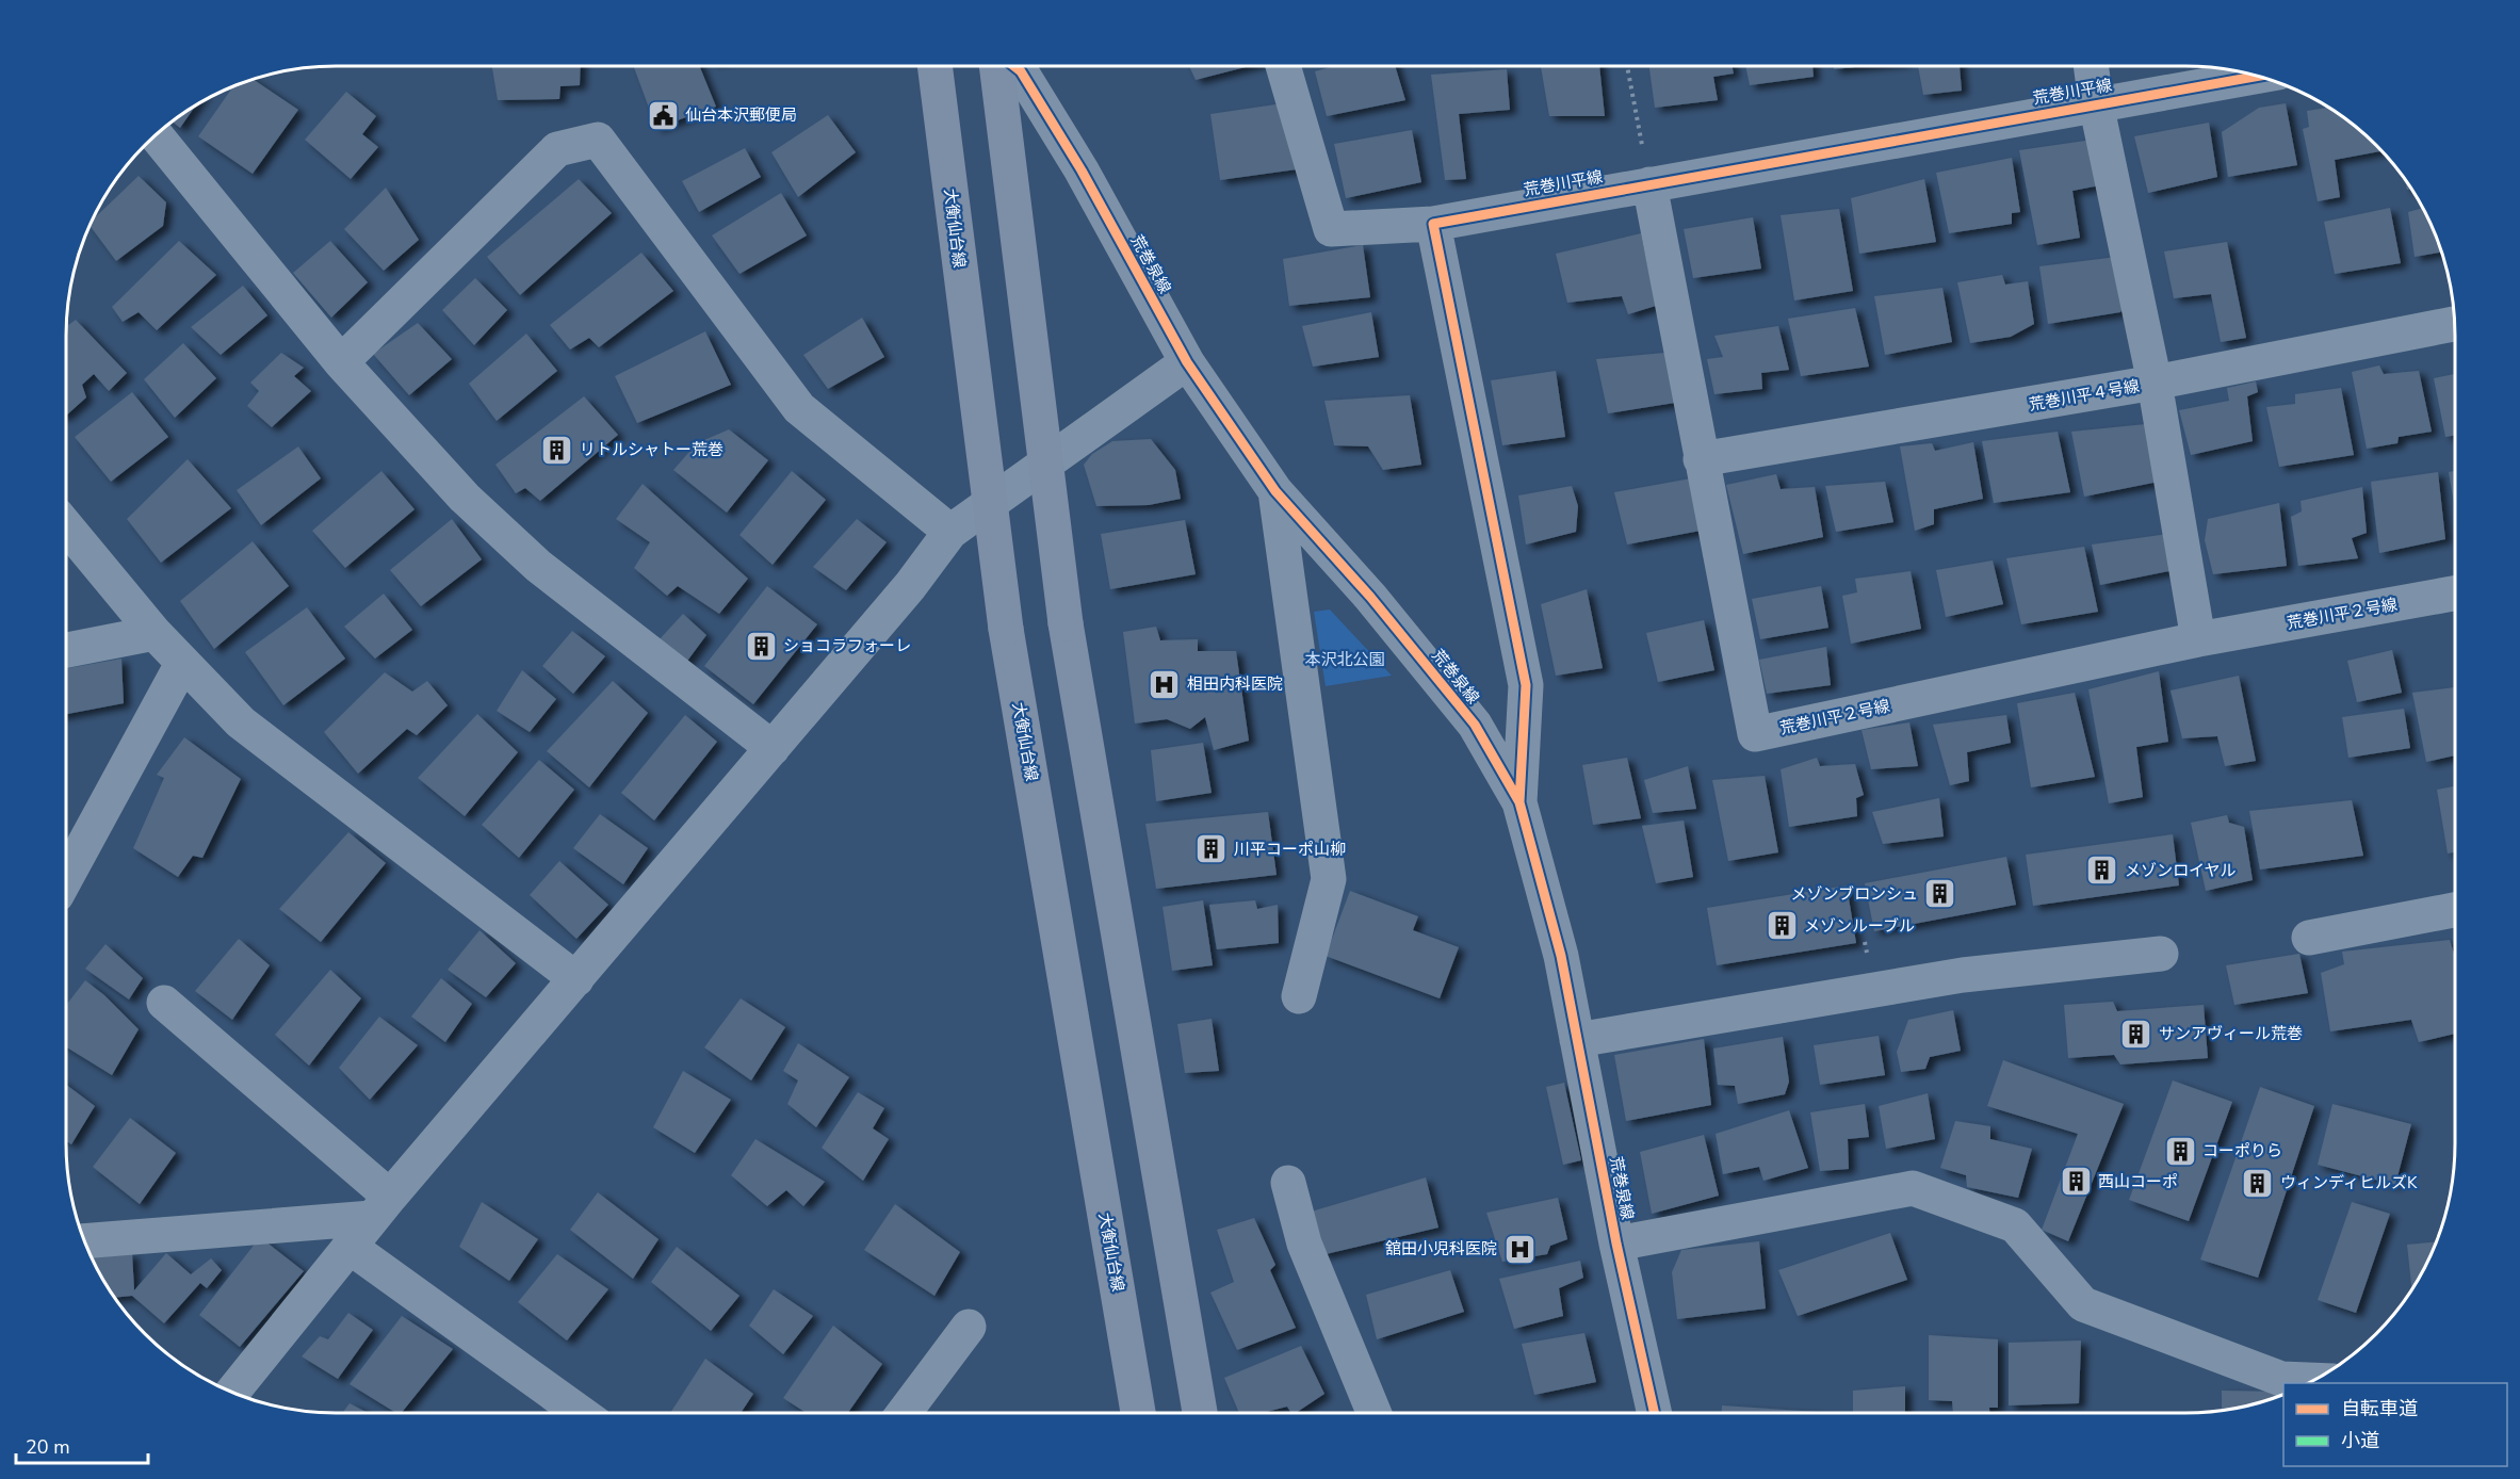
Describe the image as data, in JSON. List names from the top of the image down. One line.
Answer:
{"streets":{"main road":["大衡仙台線"],"street":["荒巻川平線","荒巻泉線","荒巻川平４号線","荒巻川平２号線"]},"crossings":[["荒巻川平線","荒巻川平２号線"],["荒巻川平４号線","荒巻川平２号線"]],"parks":["本沢北公園"],"places":{"public building":["仙台本沢郵便局"],"building":["リトルシャトー荒巻","ショコラフォーレ","川平コーポ山柳","メゾンロイヤル","メゾンブロンシュ","メゾンルーブル","サンアヴィール荒巻","コーポりら","西山コーポ","ウィンディヒルズK"],"hospital":["相田内科医院","舘田小児科医院"]},"legend":["自転車道","小道"],"scale_bar":"20 m"}
